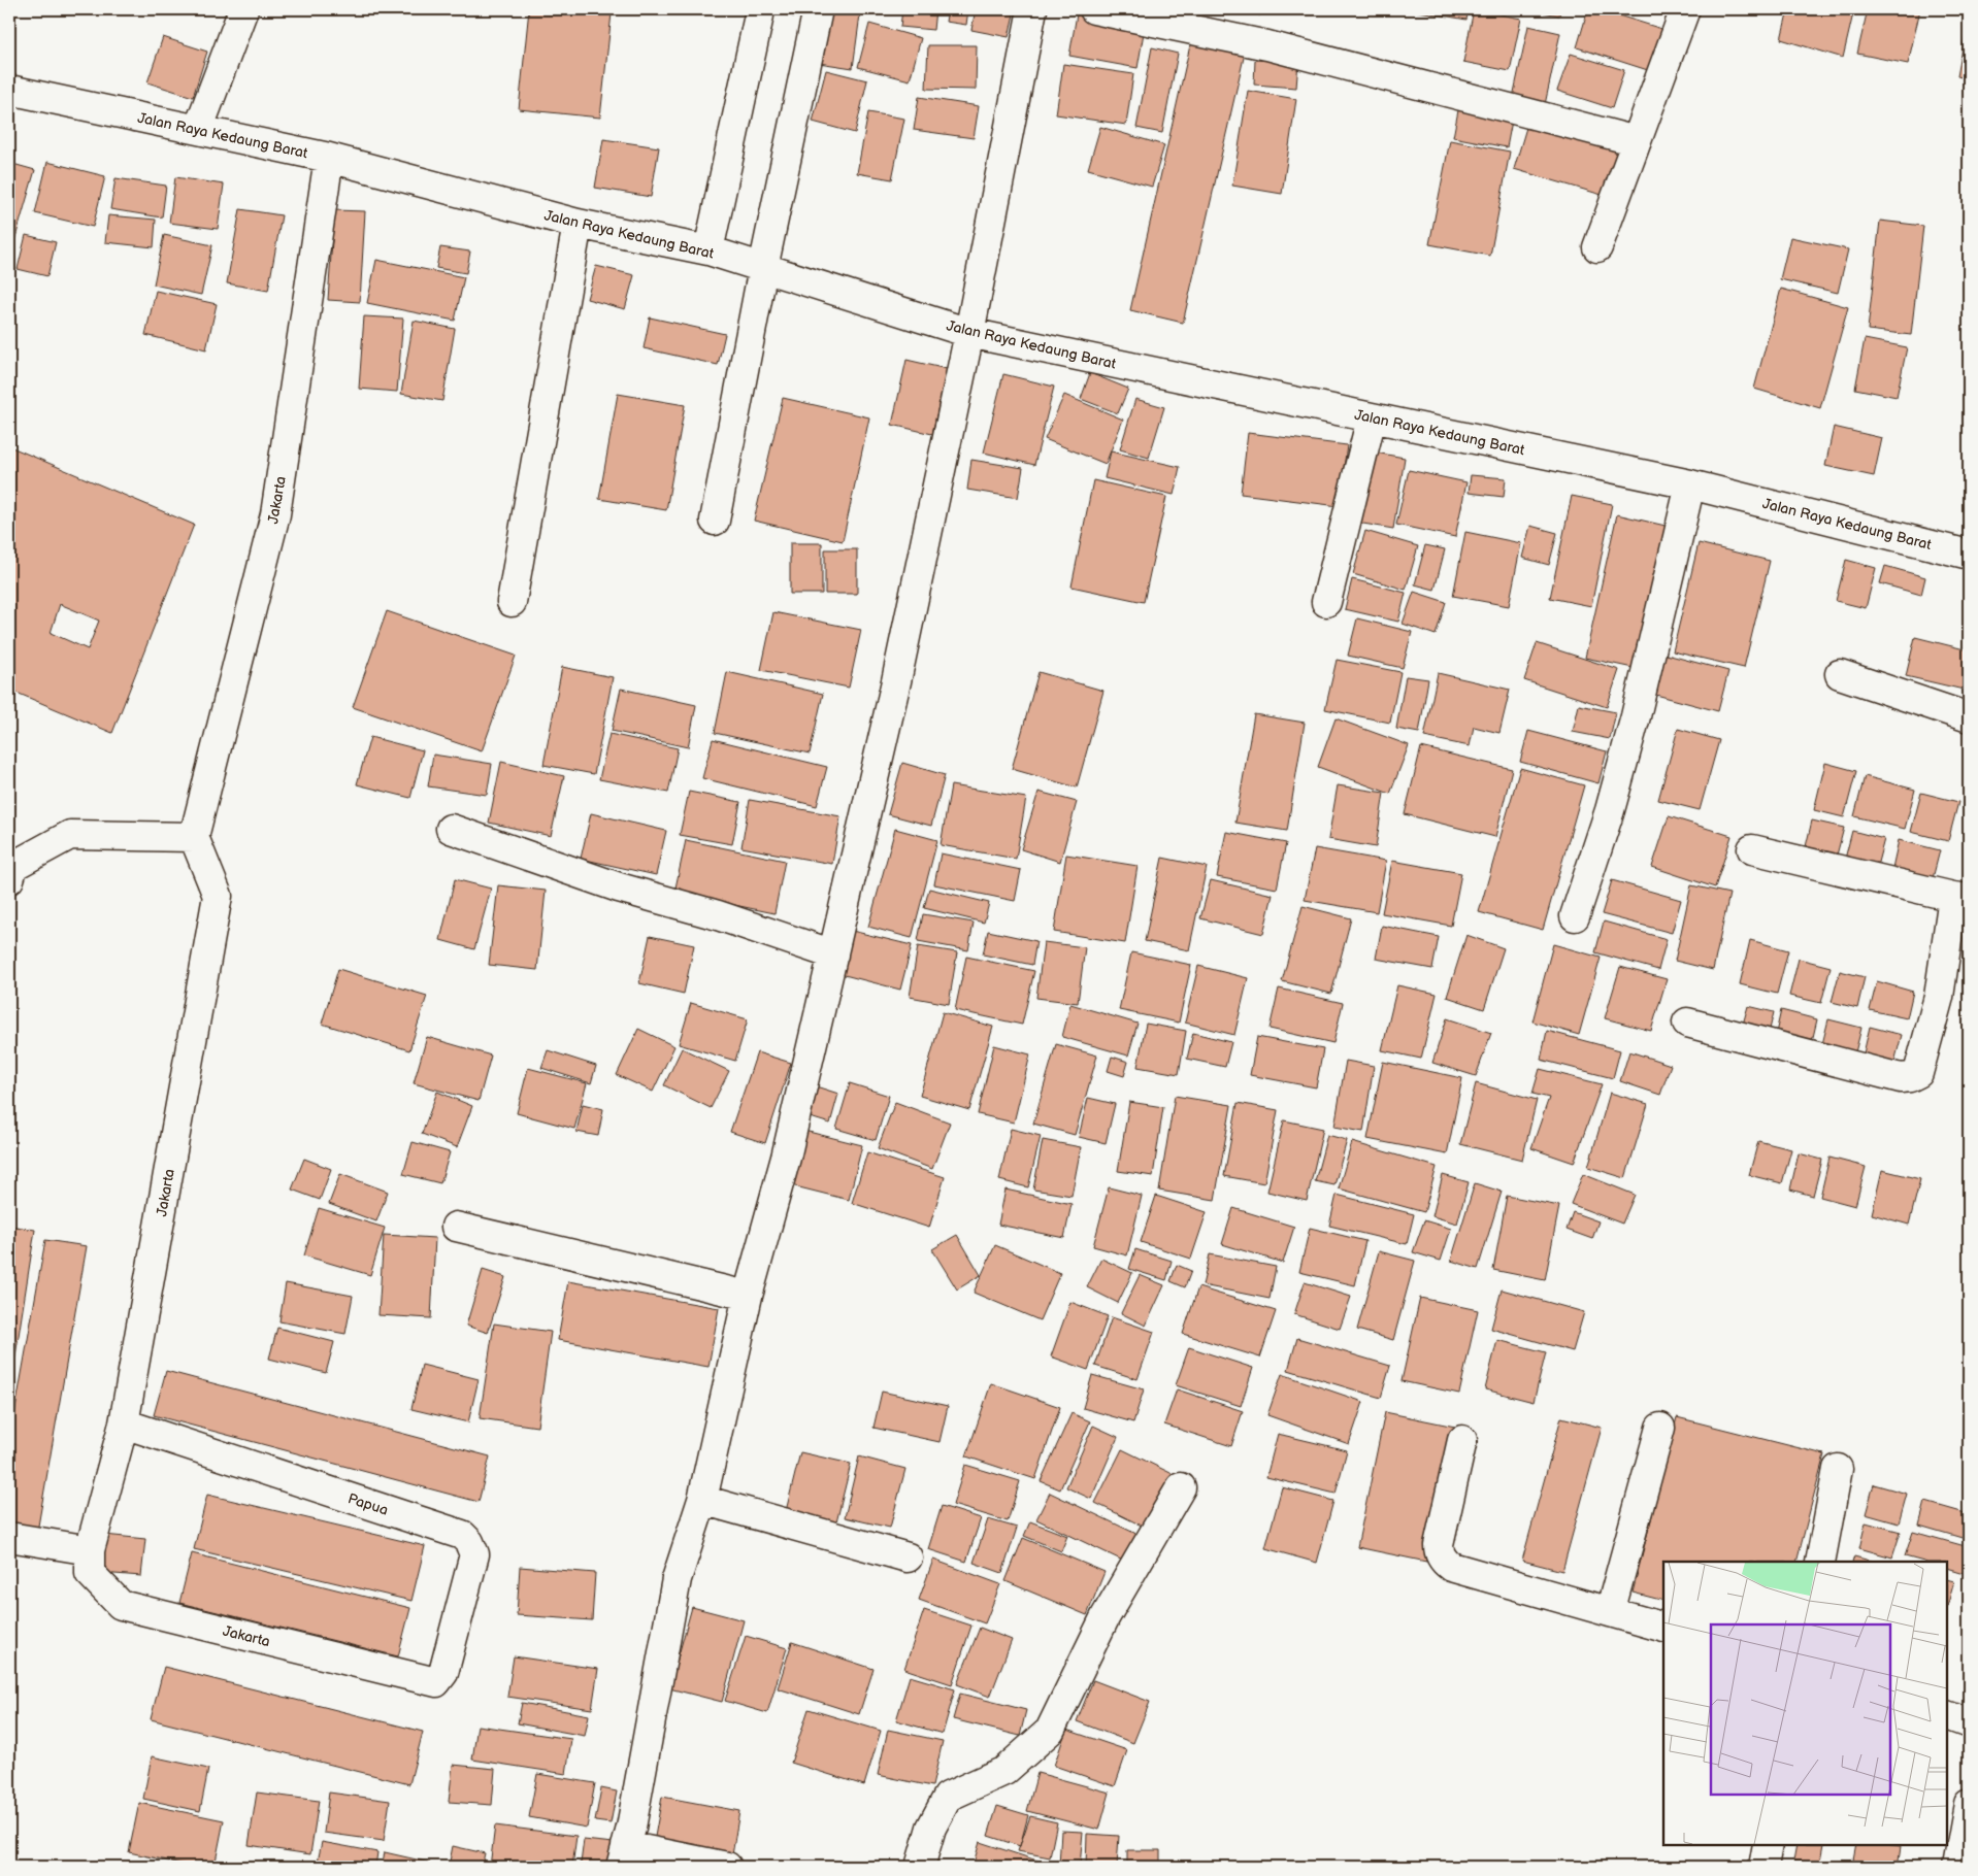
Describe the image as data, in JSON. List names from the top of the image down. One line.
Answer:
{"streets":{"street":["Jalan Raya Kedaung Barat","Jakarta","Papua"]},"crossings":[["Jalan Raya Kedaung Barat","Jakarta"],["Jakarta","Papua"]]}
